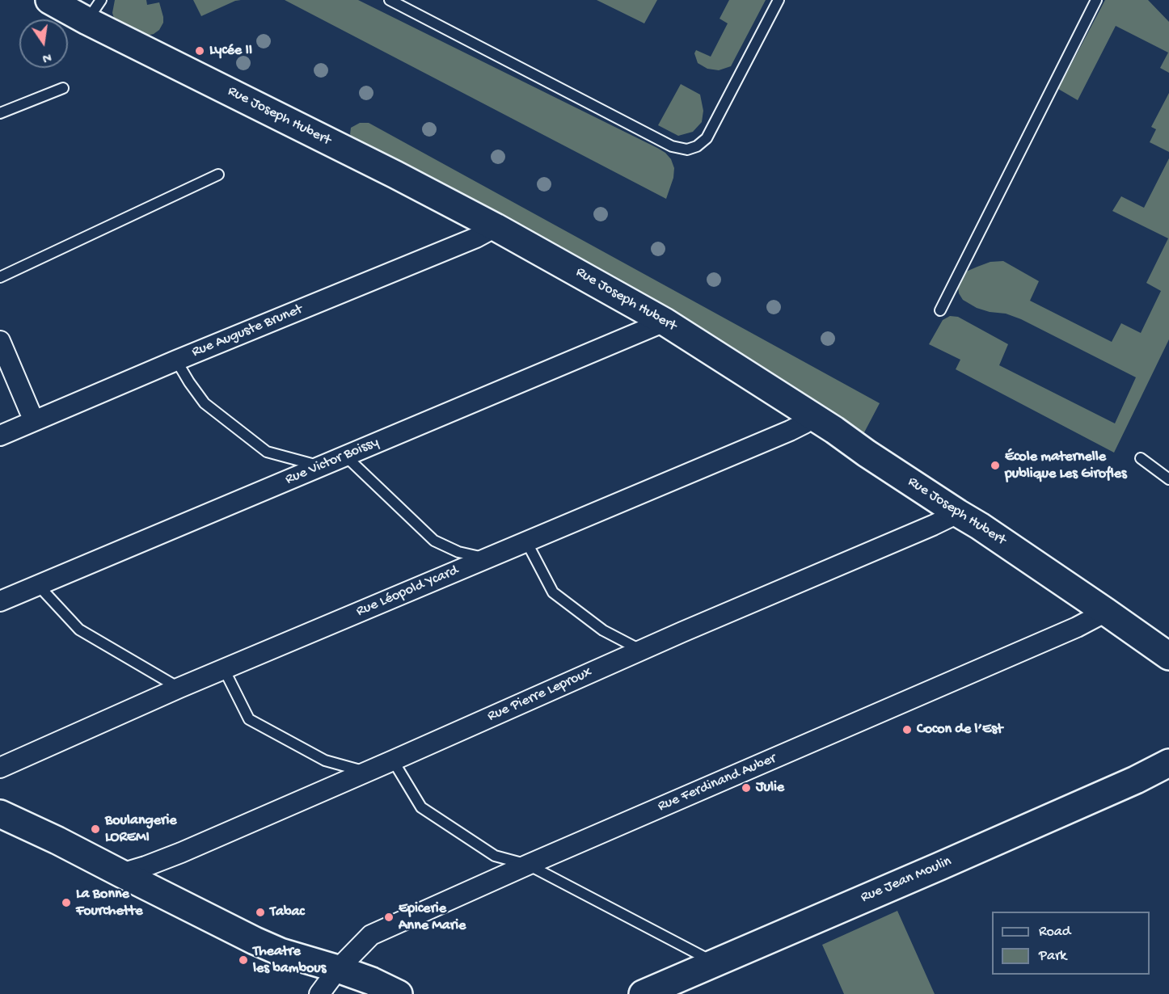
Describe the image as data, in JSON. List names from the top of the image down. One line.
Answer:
{"streets":{"street":["Rue Joseph Hubert","Rue Auguste Brunet","Rue Victor Boissy","Rue Léopold Ycard","Rue Pierre Leproux","Rue Ferdinand Auber","Rue Jean Moulin"]},"crossings":[["Rue Joseph Hubert","Rue Auguste Brunet"],["Rue Joseph Hubert","Rue Victor Boissy"],["Rue Joseph Hubert","Rue Léopold Ycard"],["Rue Joseph Hubert","Rue Pierre Leproux"],["Rue Joseph Hubert","Rue Ferdinand Auber"]],"places":["Lycée II","École maternelle publique Les Girofles","Cocon de l’Est","Julie","Boulangerie LOREMI","La Bonne Fourchette","Tabac","Epicerie Anne Marie","Theatre les bambous"],"legend":["Road","Park"],"north":"bottom"}
